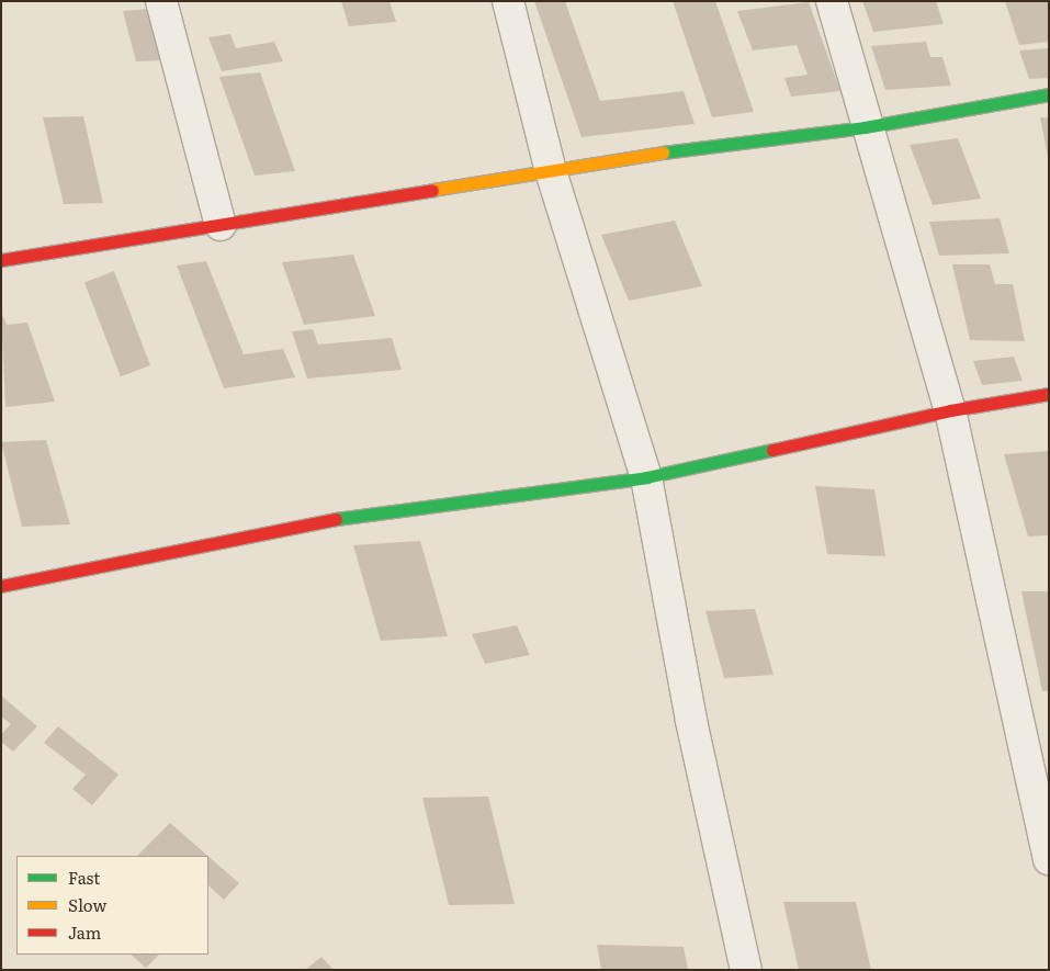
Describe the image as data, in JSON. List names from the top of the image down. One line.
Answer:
{"legend":["Fast","Slow","Jam"]}
